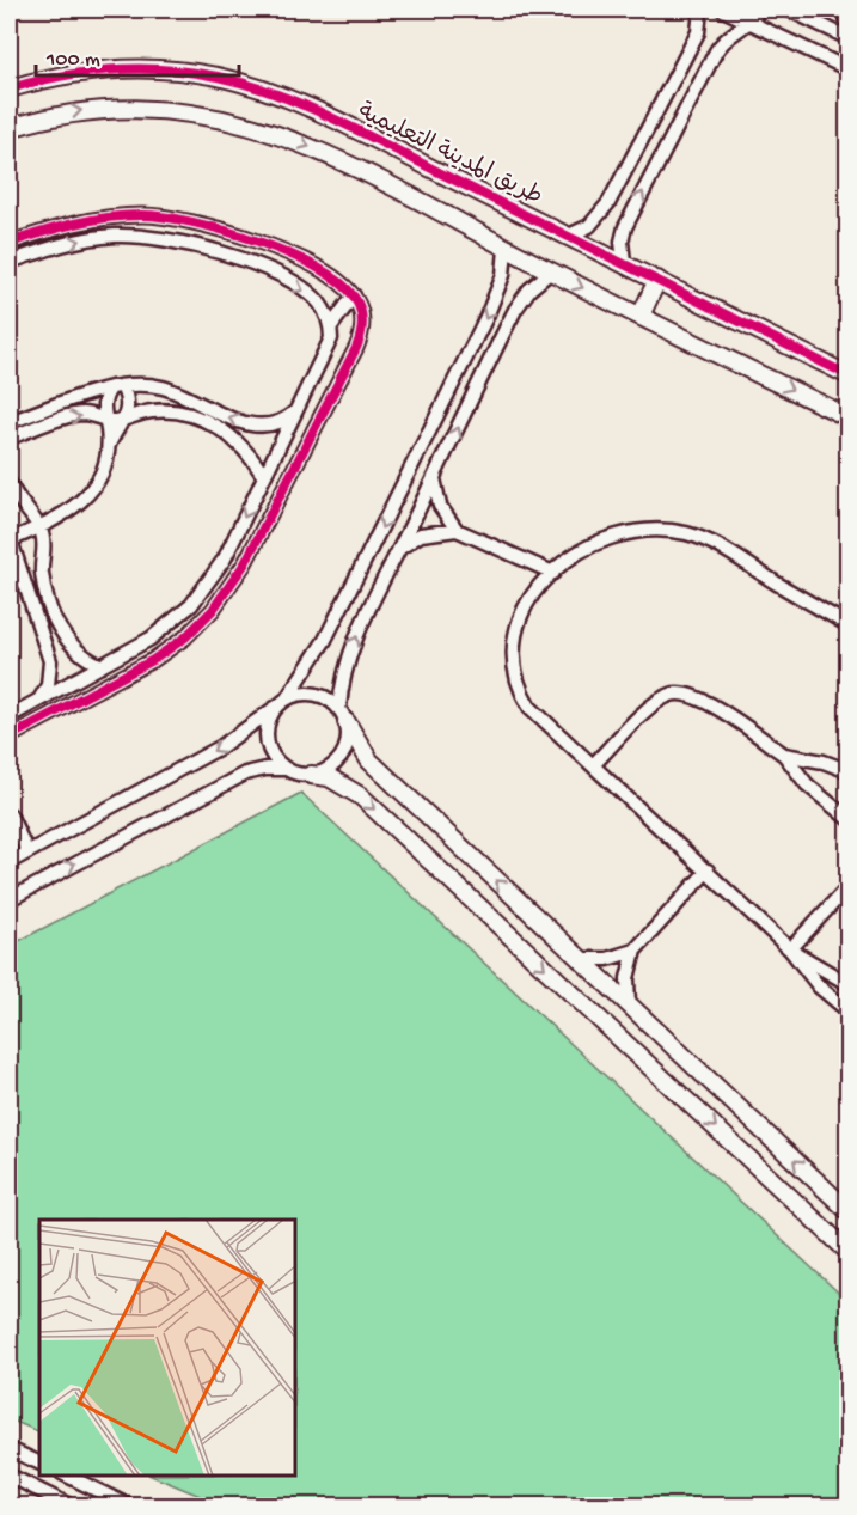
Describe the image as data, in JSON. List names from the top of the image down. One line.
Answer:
{"streets":{"street":["طريق المدينة التعليمية"]},"scale_bar":"100 m"}
